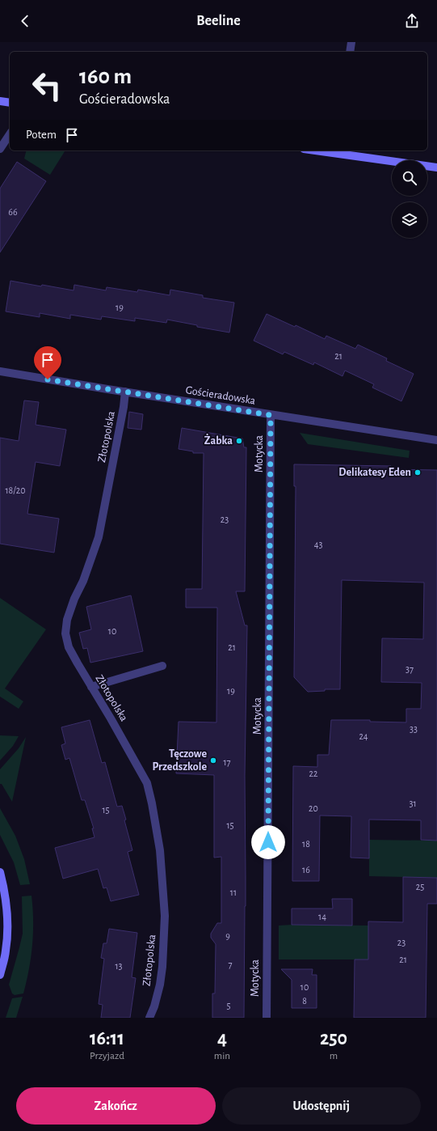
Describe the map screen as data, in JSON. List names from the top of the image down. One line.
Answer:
{"streets":{"street":["Gościeradowska","Złotopolska","Motycka"]},"crossings":[["Gościeradowska","Złotopolska"],["Gościeradowska","Motycka"]],"places":["Żabka","Delikatesy Eden","Tęczowe Przedszkole"],"house_numbers":["66","19","21","18/20","23","43","10","21","37","19","33","24","17","22","31","20","15","15","18","16","25","11","14","9","23","21","7","13","10","8","5"],"page":{"header":"Beeline","turn":["160 m","Gościeradowska"],"then":"Potem","eta":["16:11","Przyjazd","4","min","250","m"],"buttons":["Zakończ","Udostępnij"]}}
